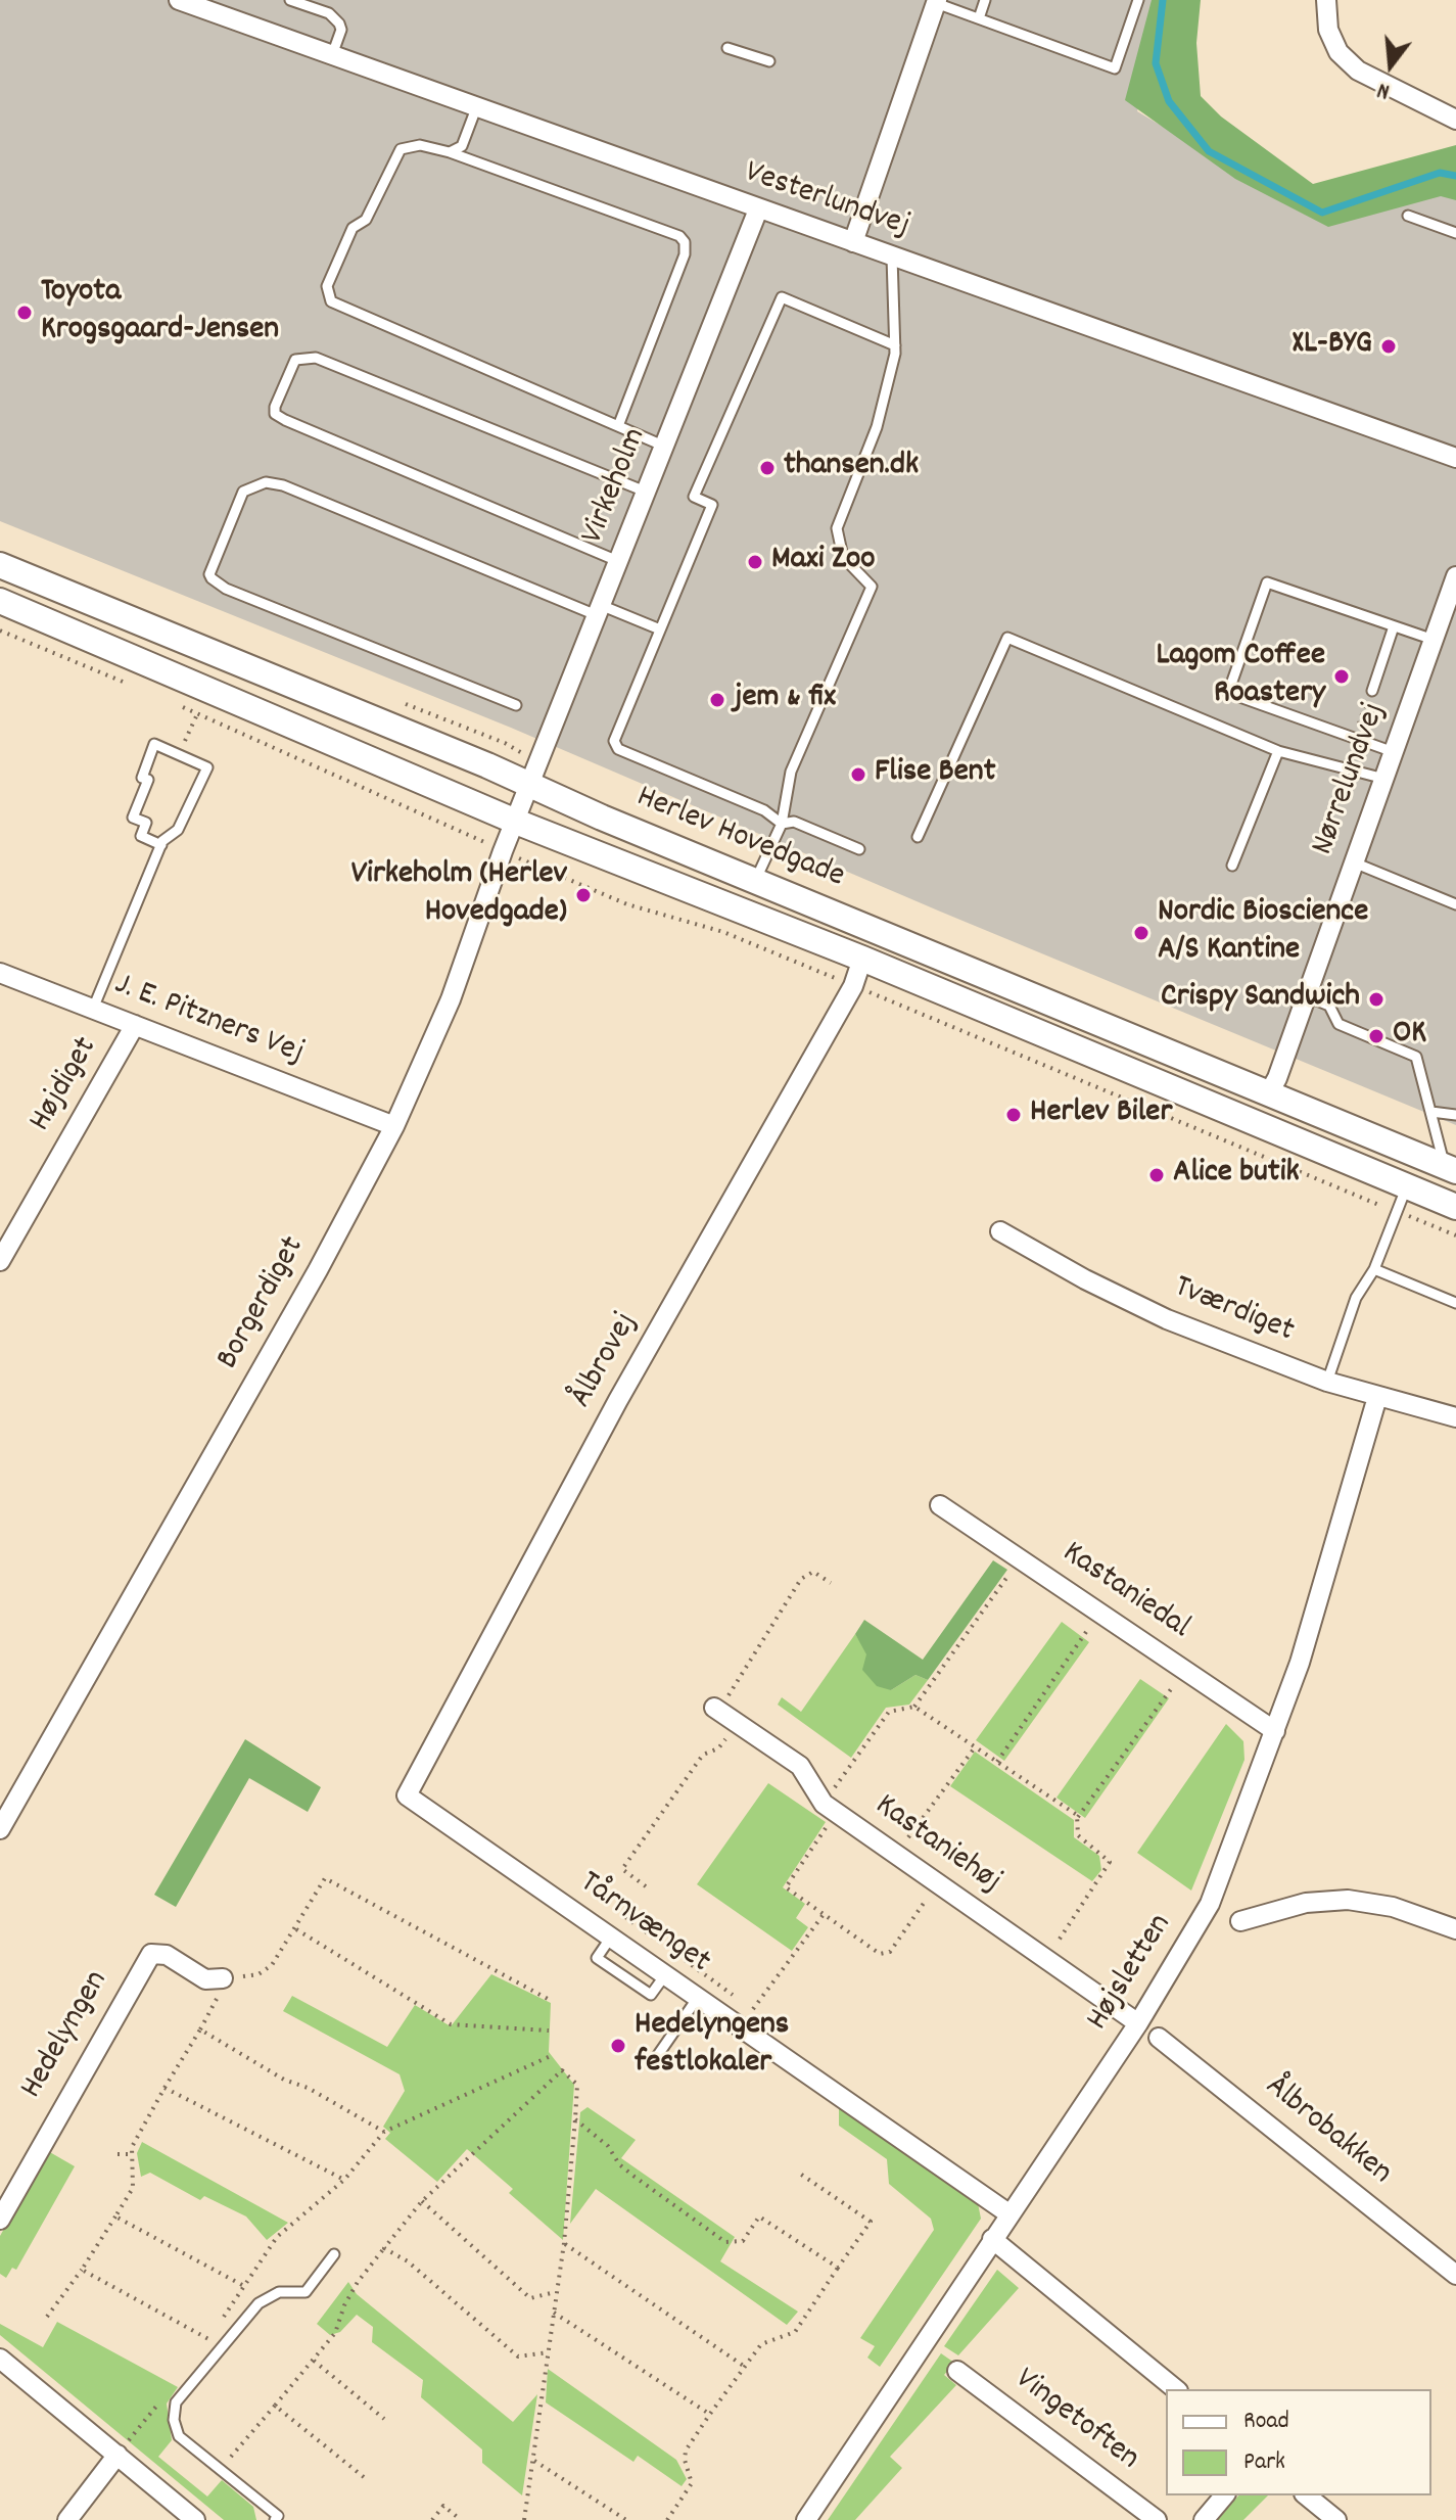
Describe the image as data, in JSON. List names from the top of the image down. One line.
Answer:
{"streets":{"main road":["Herlev Hovedgade"],"street":["Vesterlundvej","Virkeholm","Nørrelundvej","J. E. Pitzners Vej","Højdiget","Borgerdiget","Tværdiget","Ålbrovej","Kastaniedal","Kastaniehøj","Tårnvænget","Højsletten","Hedelyngen","Ålbrobakken","Vingetoften"]},"crossings":[["Vesterlundvej","Virkeholm"],["Virkeholm","Herlev Hovedgade"],["Virkeholm","Borgerdiget"],["Nørrelundvej","Herlev Hovedgade"],["Herlev Hovedgade","Borgerdiget"],["Herlev Hovedgade","Ålbrovej"],["J. E. Pitzners Vej","Højdiget"],["J. E. Pitzners Vej","Borgerdiget"],["Tværdiget","Højsletten"],["Ålbrovej","Tårnvænget"],["Kastaniedal","Højsletten"],["Kastaniehøj","Højsletten"],["Tårnvænget","Højsletten"]],"places":["Toyota Krogsgaard-Jensen","XL-BYG","thansen.dk","Maxi Zoo","Lagom Coffee Roastery","jem & fix","Flise Bent","Virkeholm (Herlev Hovedgade)","Nordic Bioscience A/S Kantine","Crispy Sandwich","OK","Herlev Biler","Alice butik","Hedelyngens festlokaler"],"legend":["Road","Park"],"north":"bottom"}
